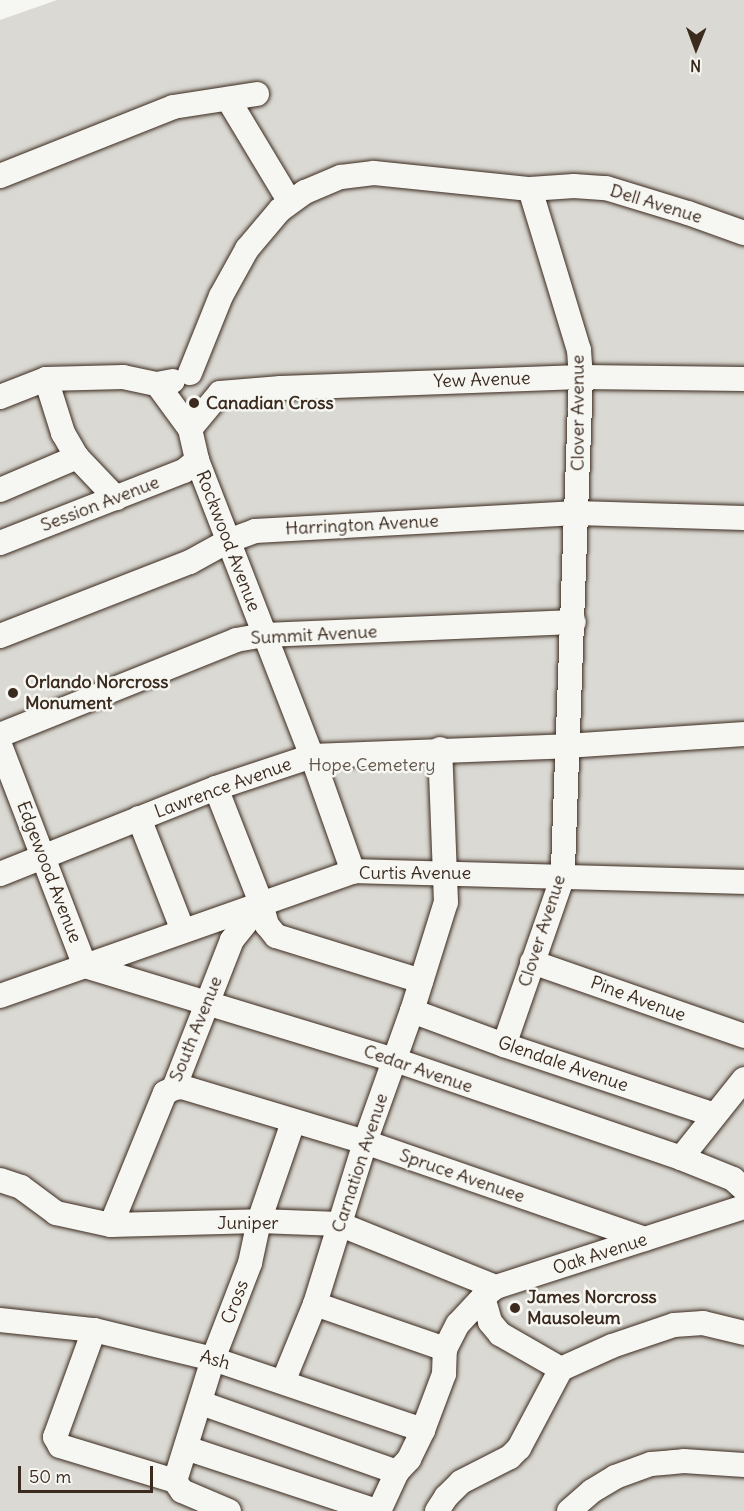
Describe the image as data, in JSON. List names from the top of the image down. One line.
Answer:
{"streets":{"lane":["Dell Avenue","Yew Avenue","Clover Avenue","Session Avenue","Harrington Avenue","Rockwood Avenue","Summit Avenue","Lawrence Avenue","Edgewood Avenue","Curtis Avenue","Pine Avenue","South Avenue","Glendale Avenue","Cedar Avenue","Carnation Avenue","Spruce Avenuee","Juniper","Oak Avenue","Cross","Ash"]},"crossings":[["Dell Avenue","Clover Avenue"],["Yew Avenue","Clover Avenue"],["Clover Avenue","Harrington Avenue"],["Clover Avenue","Summit Avenue"],["Clover Avenue","Lawrence Avenue"],["Clover Avenue","Curtis Avenue"],["Clover Avenue","Pine Avenue"],["Clover Avenue","Glendale Avenue"],["Session Avenue","Rockwood Avenue"],["Harrington Avenue","Rockwood Avenue"],["Rockwood Avenue","Summit Avenue"],["Rockwood Avenue","Lawrence Avenue"],["Rockwood Avenue","Curtis Avenue"],["Summit Avenue","Edgewood Avenue"],["Lawrence Avenue","Edgewood Avenue"],["Lawrence Avenue","Carnation Avenue"],["Edgewood Avenue","Curtis Avenue"],["Edgewood Avenue","Cedar Avenue"],["Curtis Avenue","South Avenue"],["Curtis Avenue","Cedar Avenue"],["Curtis Avenue","Carnation Avenue"],["South Avenue","Cedar Avenue"],["South Avenue","Spruce Avenuee"],["South Avenue","Juniper"],["Glendale Avenue","Carnation Avenue"],["Cedar Avenue","Carnation Avenue"],["Carnation Avenue","Spruce Avenuee"],["Carnation Avenue","Juniper"],["Carnation Avenue","Ash"],["Spruce Avenuee","Oak Avenue"],["Spruce Avenuee","Cross"],["Juniper","Oak Avenue"],["Juniper","Cross"],["Oak Avenue","Ash"],["Cross","Ash"]],"parks":["Hope Cemetery"],"places":["Canadian Cross","Orlando Norcross Monument","James Norcross Mausoleum"],"scale_bar":"50 m","north":"bottom"}
